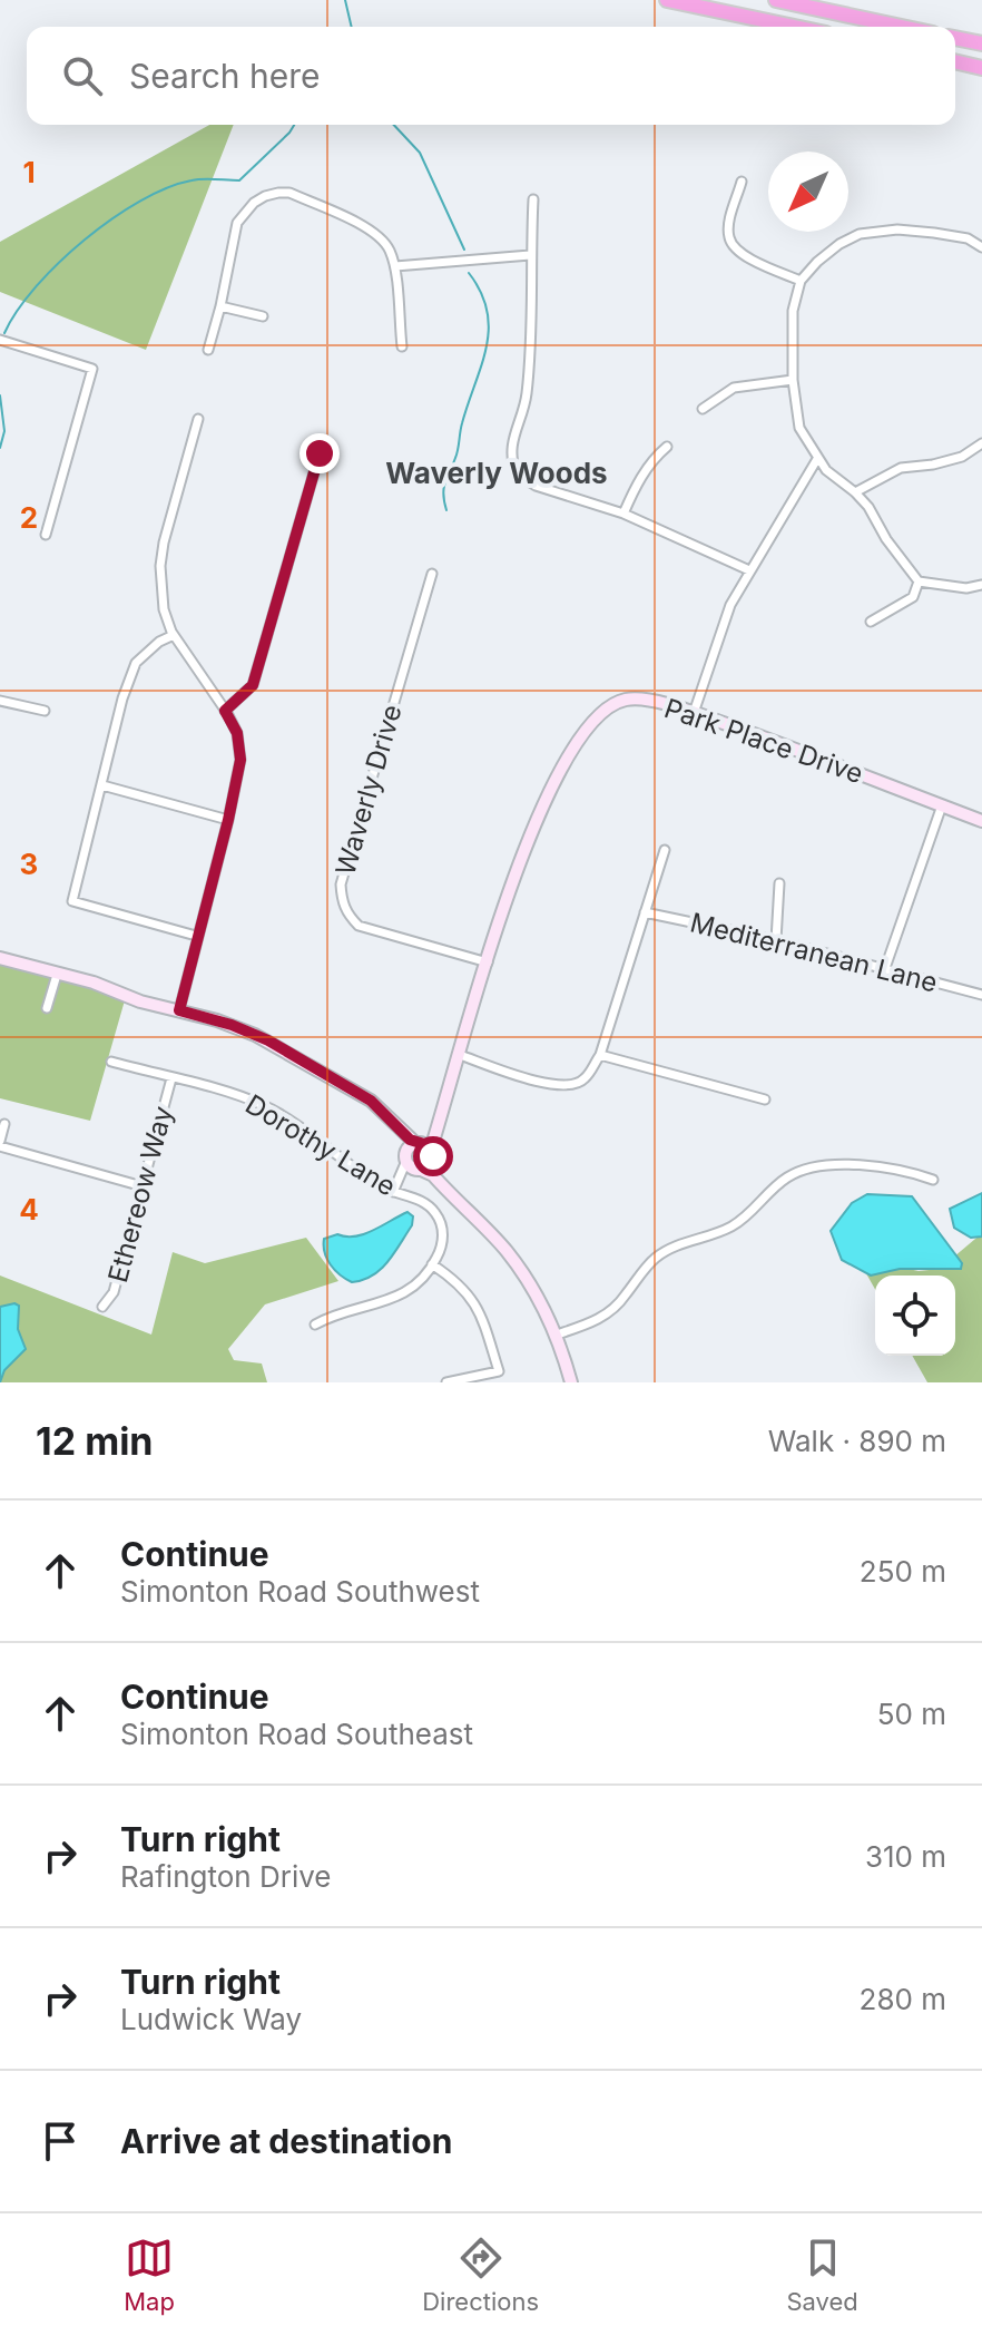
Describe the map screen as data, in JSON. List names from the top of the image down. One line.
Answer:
{"streets":{"street":["Park Place Drive","Waverly Drive","Mediterranean Lane","Dorothy Lane","Ethereow Way"]},"crossings":[["Park Place Drive","Waverly Drive"],["Park Place Drive","Dorothy Lane"],["Dorothy Lane","Ethereow Way"]],"districts":["Waverly Woods"],"north":"bottom left","page":{"search":"Search here","heading":["12 min","Walk · 890 m"],"list":[["Continue","Simonton Road Southwest","250 m"],["Continue","Simonton Road Southeast","50 m"],["Turn right","Rafington Drive","310 m"],["Turn right","Ludwick Way","280 m"],"Arrive at destination"],"nav":["Map","Directions","Saved"]},"grid":{"rows":["1","2","3","4"]}}
